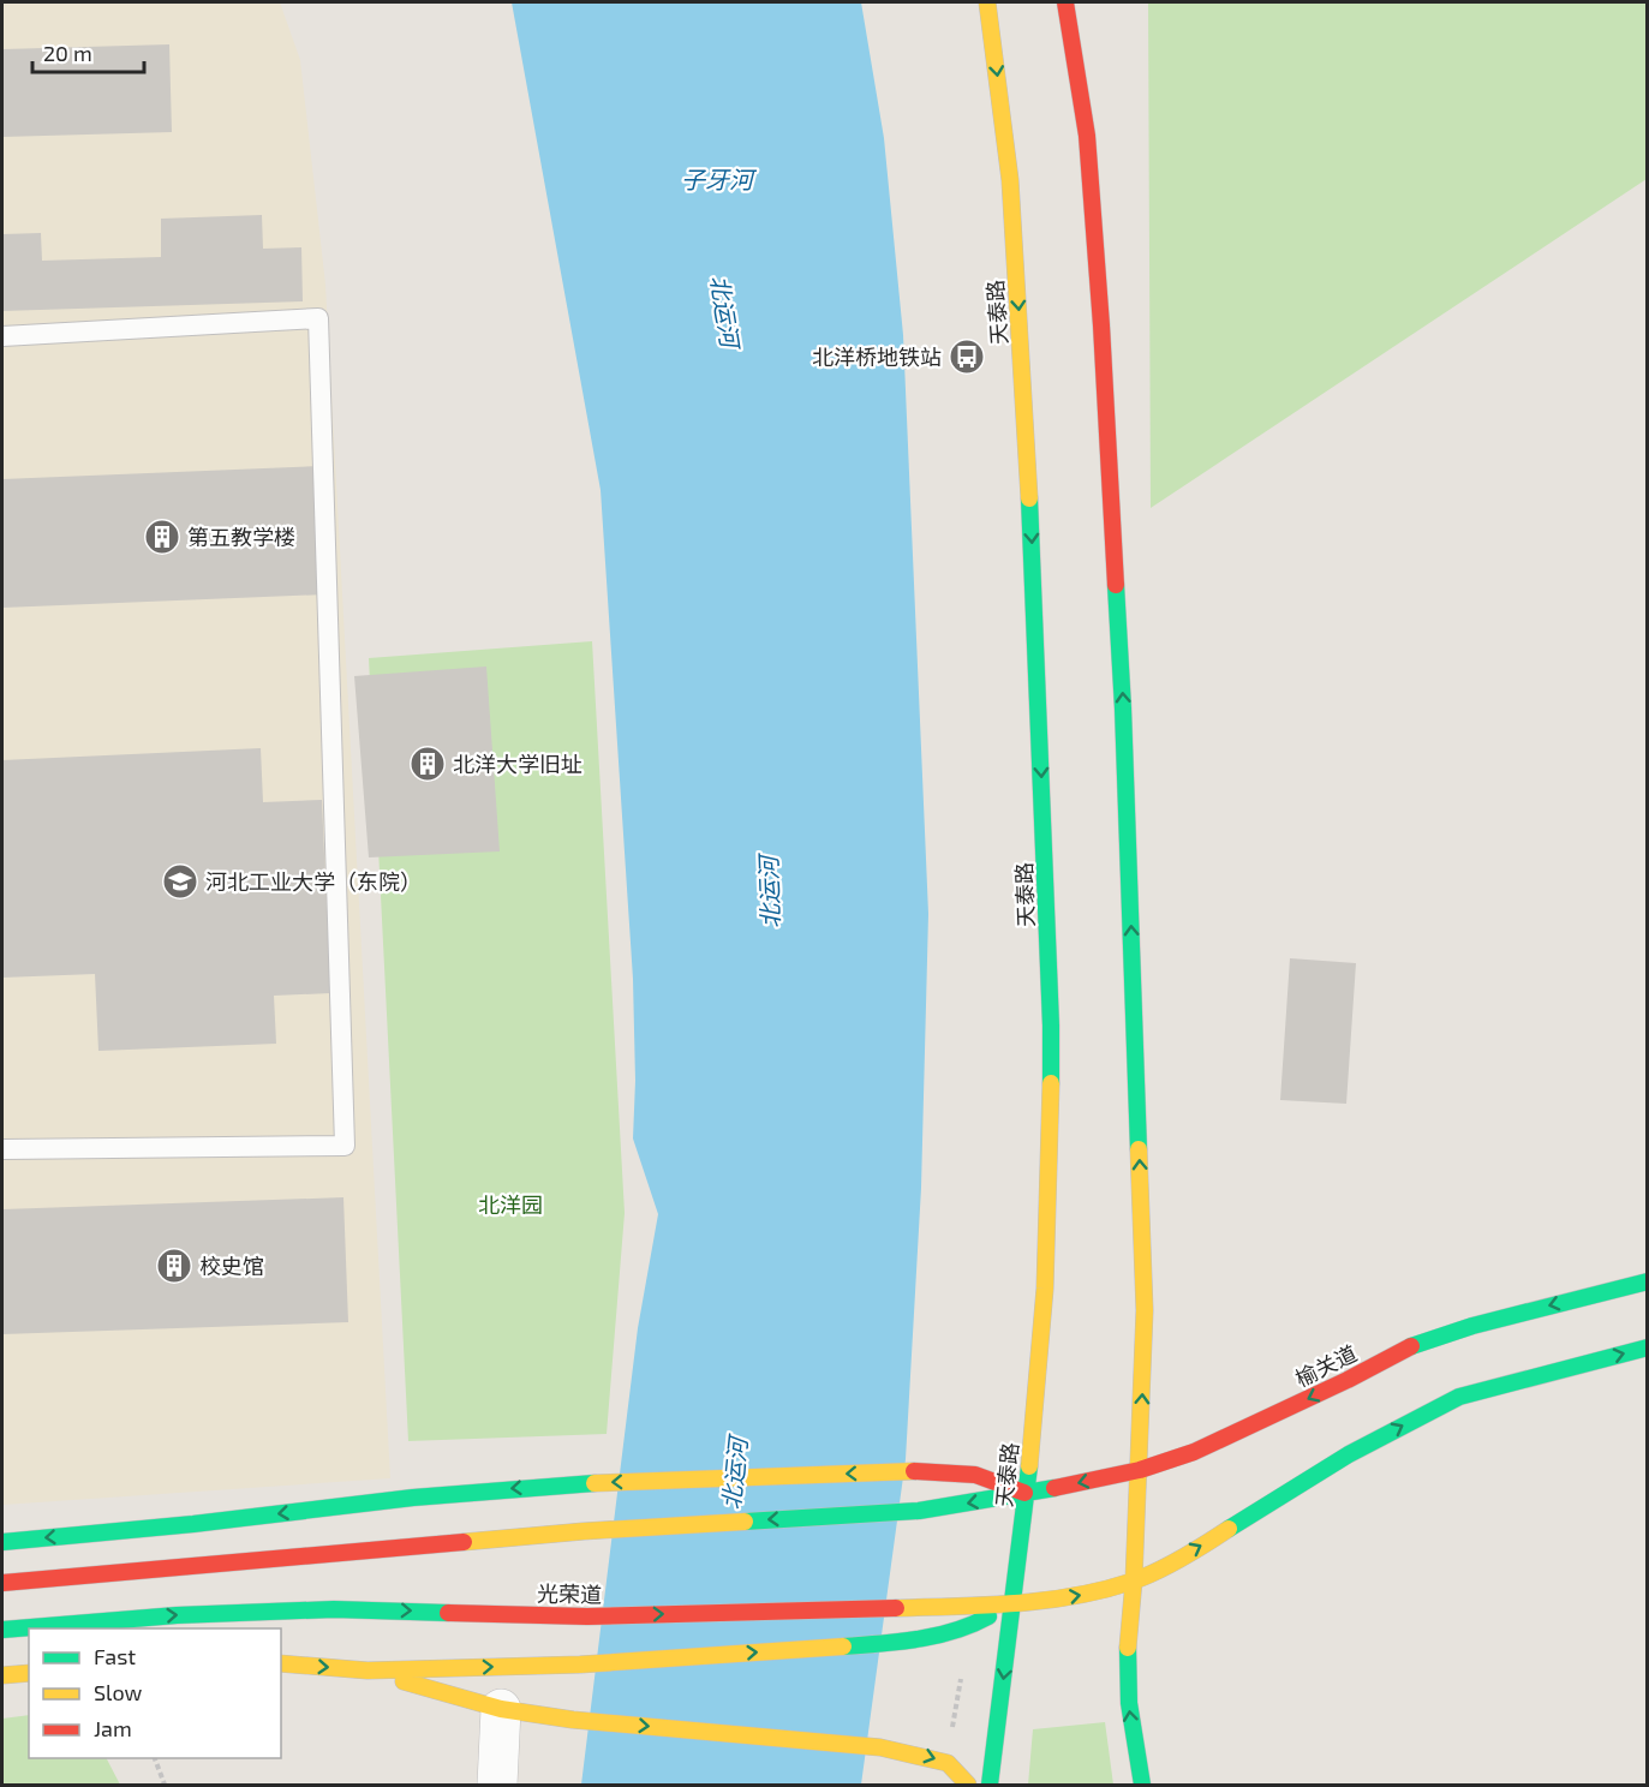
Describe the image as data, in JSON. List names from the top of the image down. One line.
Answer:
{"streets":{"main road":["天泰路","榆关道","光荣道"]},"crossings":[["天泰路","榆关道"],["天泰路","光荣道"]],"water":["子牙河","北运河"],"parks":["北洋园"],"places":{"bus stop":["北洋桥地铁站"],"building":["第五教学楼","北洋大学旧址","校史馆"],"school or university":["河北工业大学（东院）"]},"legend":["Fast","Slow","Jam"],"scale_bar":"20 m"}
